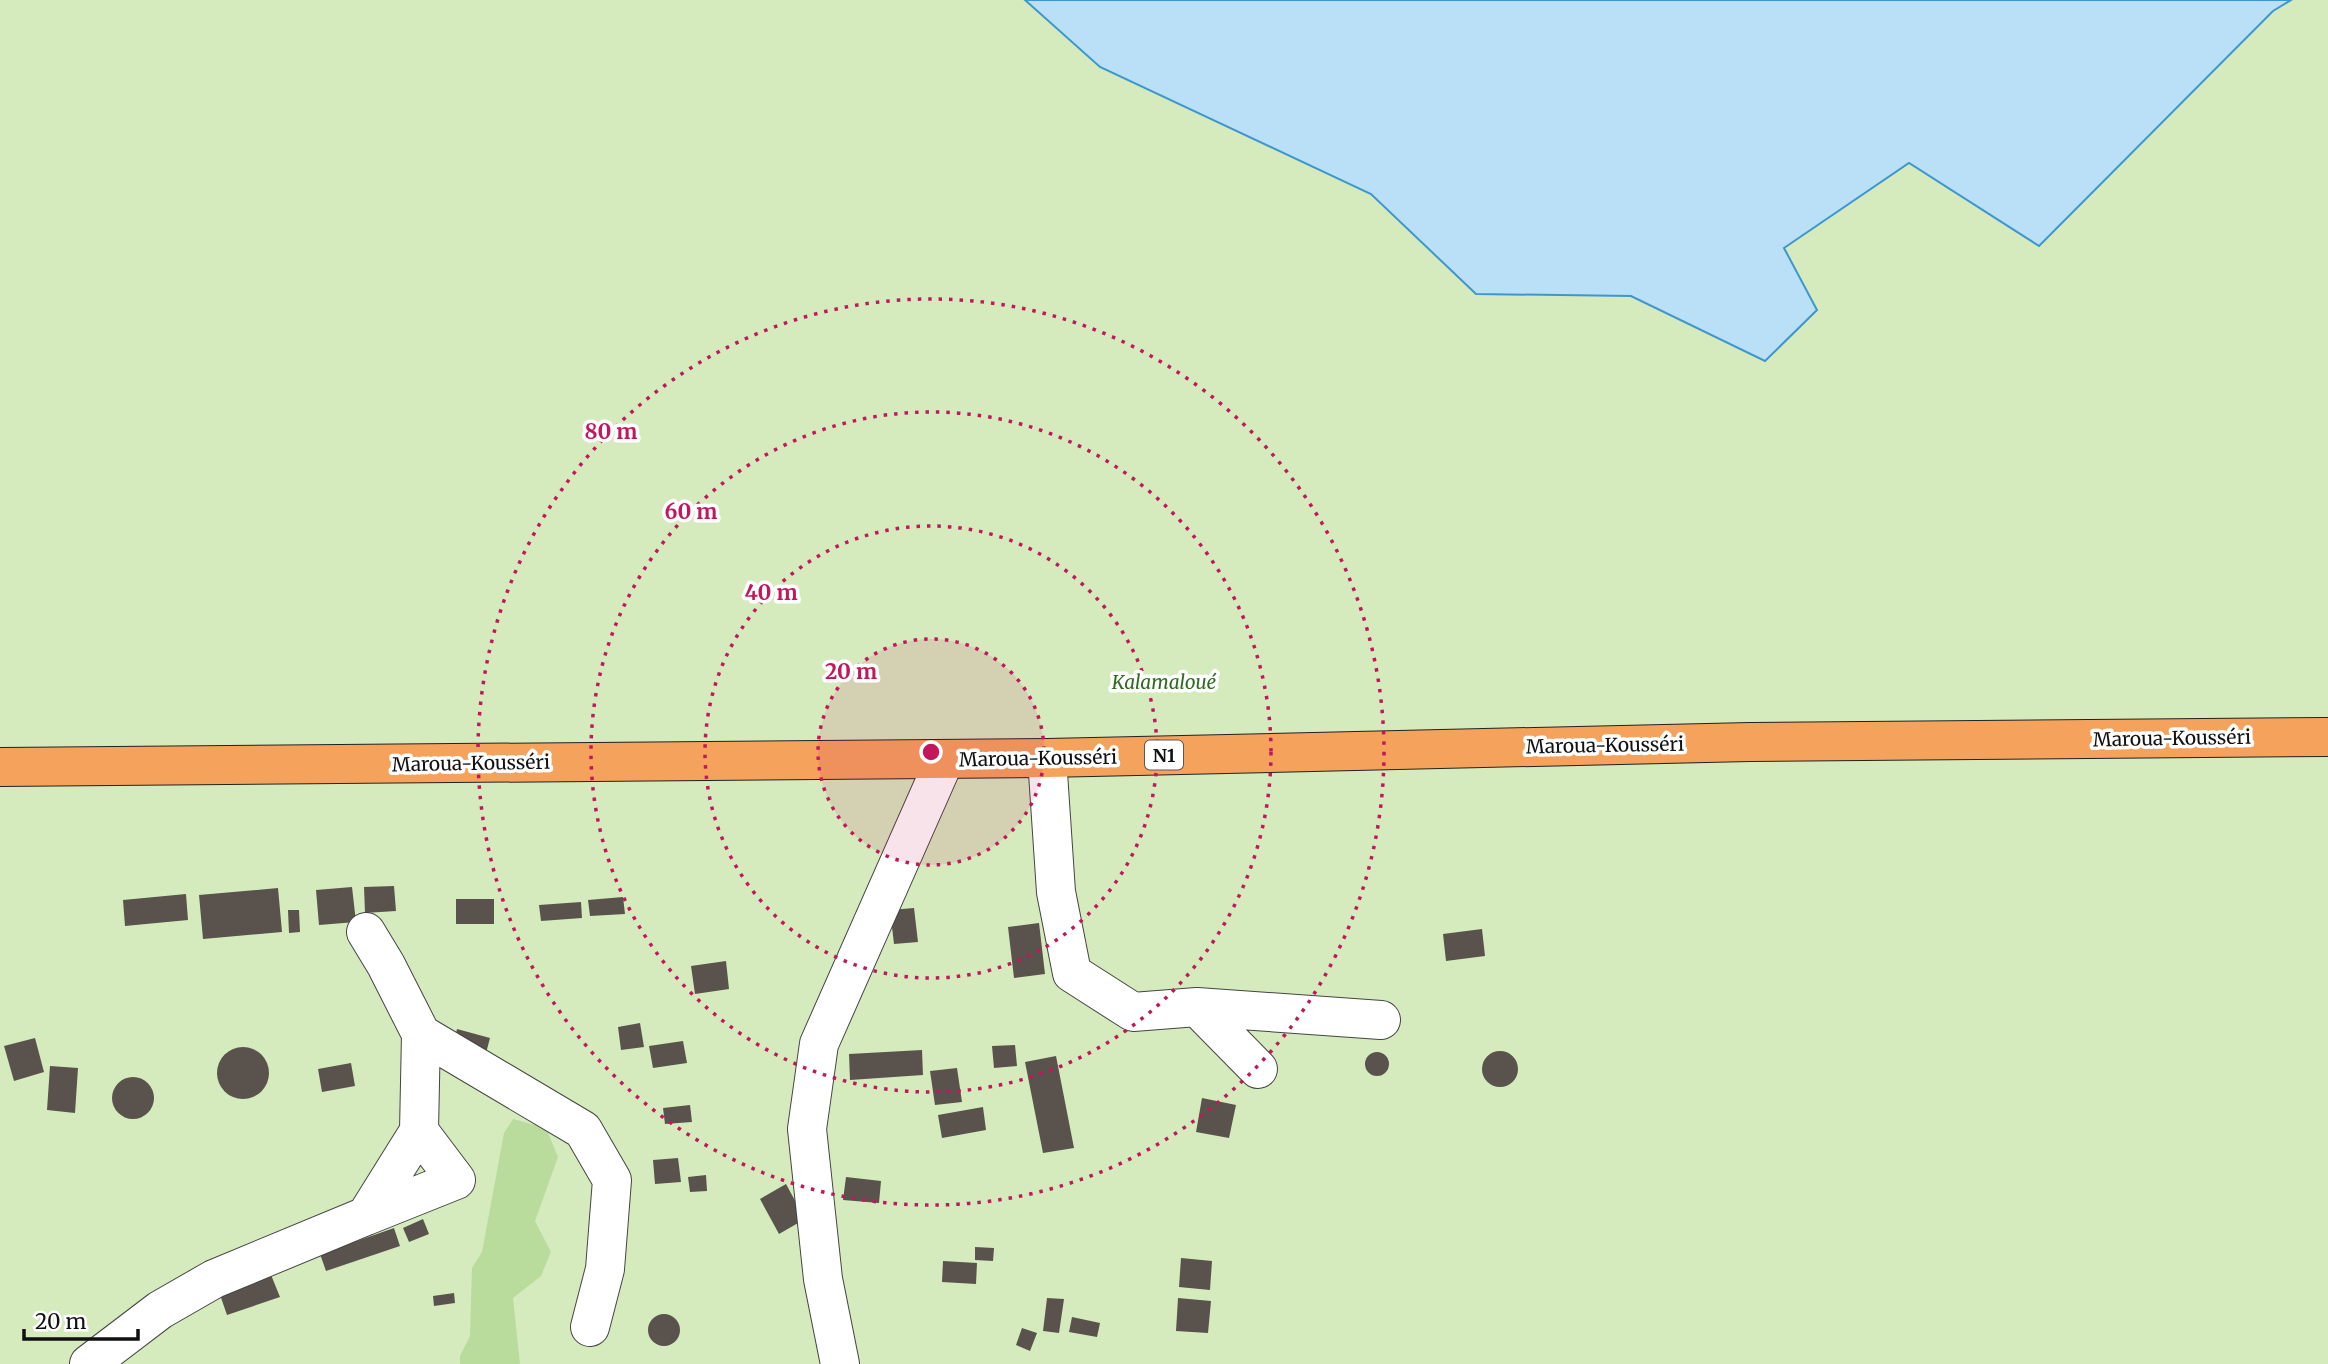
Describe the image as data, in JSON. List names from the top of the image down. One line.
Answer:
{"streets":{"highway":["Maroua-Kousséri","N1"]},"parks":["Kalamaloué"],"scale_bar":"20 m","rings":["80 m","60 m","40 m","20 m"]}
